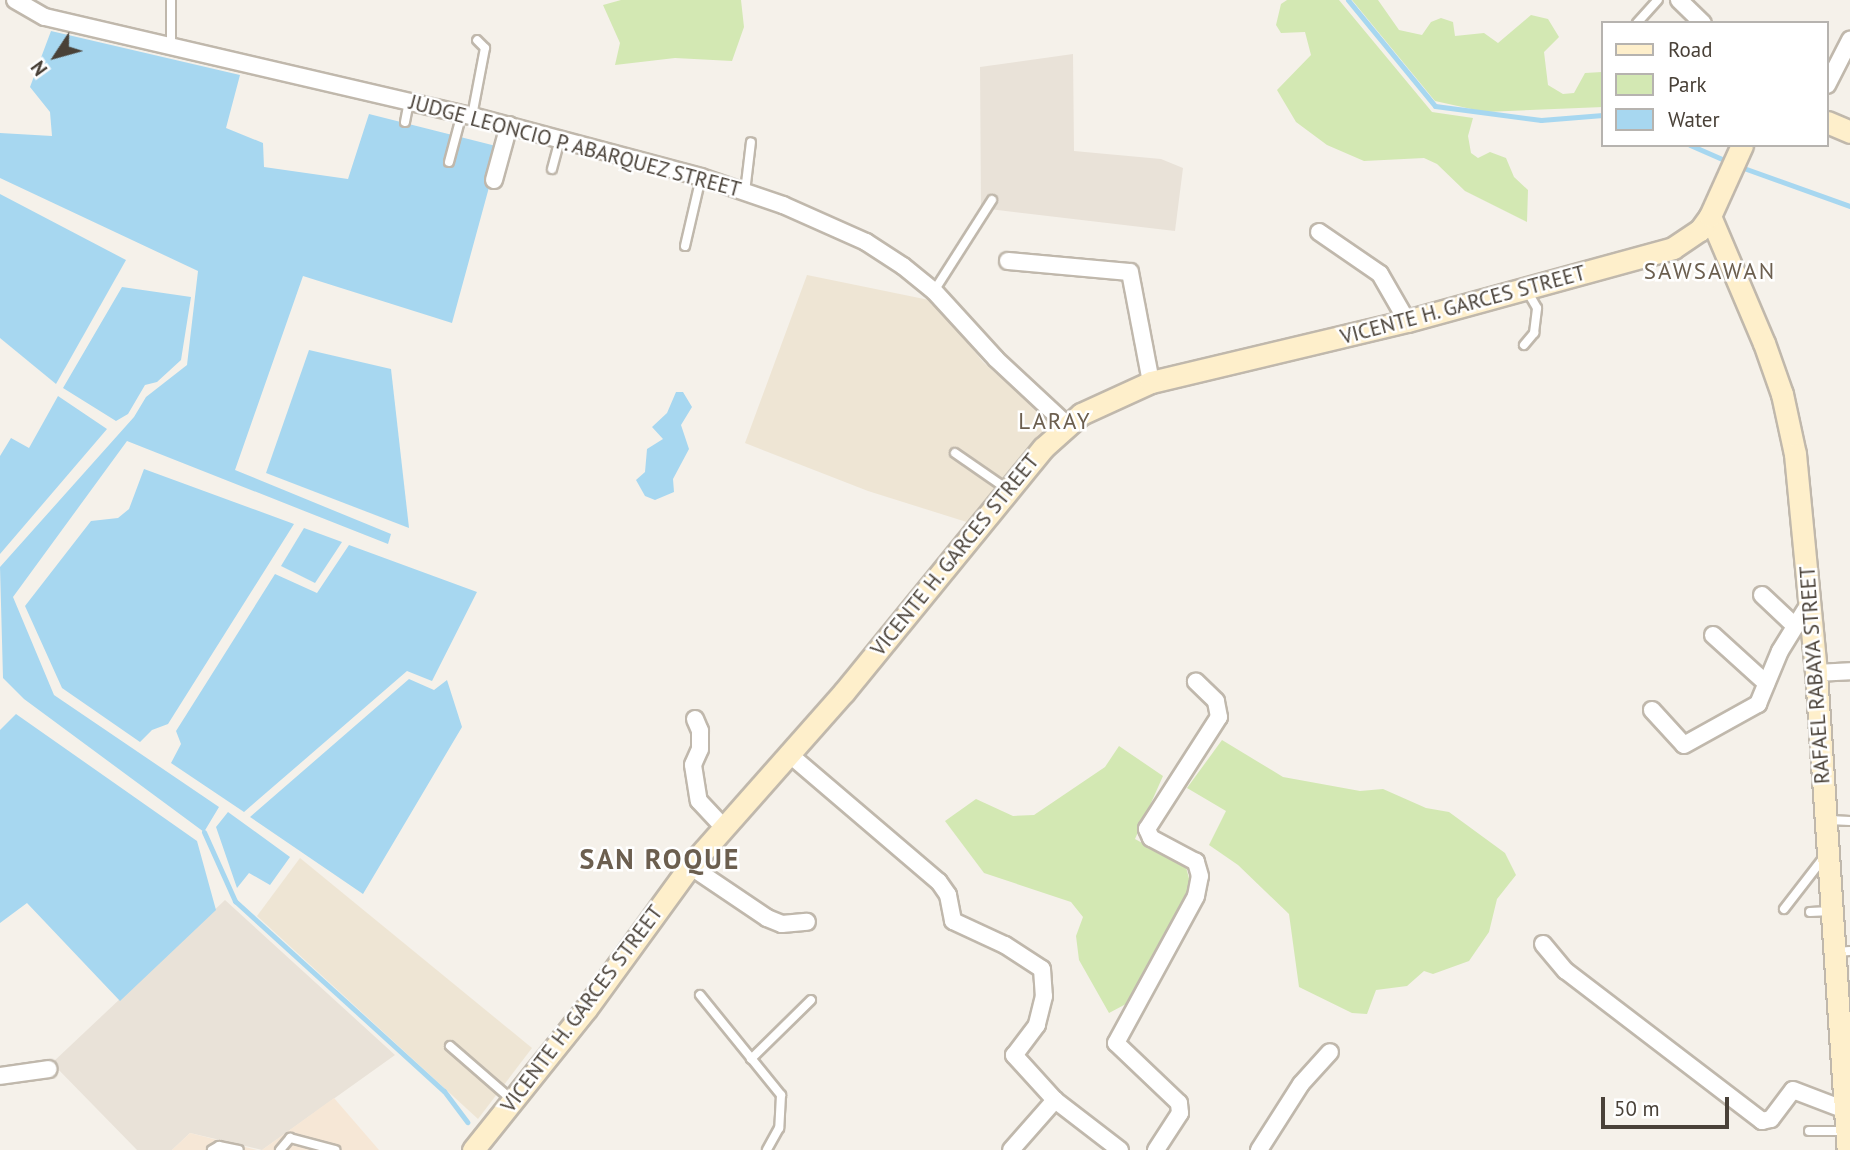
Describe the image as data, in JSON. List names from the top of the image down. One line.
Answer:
{"streets":{"street":["JUDGE LEONCIO P. ABARQUEZ STREET","VICENTE H. GARCES STREET","RAFAEL RABAYA STREET"]},"crossings":[["JUDGE LEONCIO P. ABARQUEZ STREET","VICENTE H. GARCES STREET"],["VICENTE H. GARCES STREET","RAFAEL RABAYA STREET"]],"districts":["SAWSAWAN","LARAY","SAN ROQUE"],"legend":["Road","Park","Water"],"scale_bar":"50 m","north":"bottom left"}
